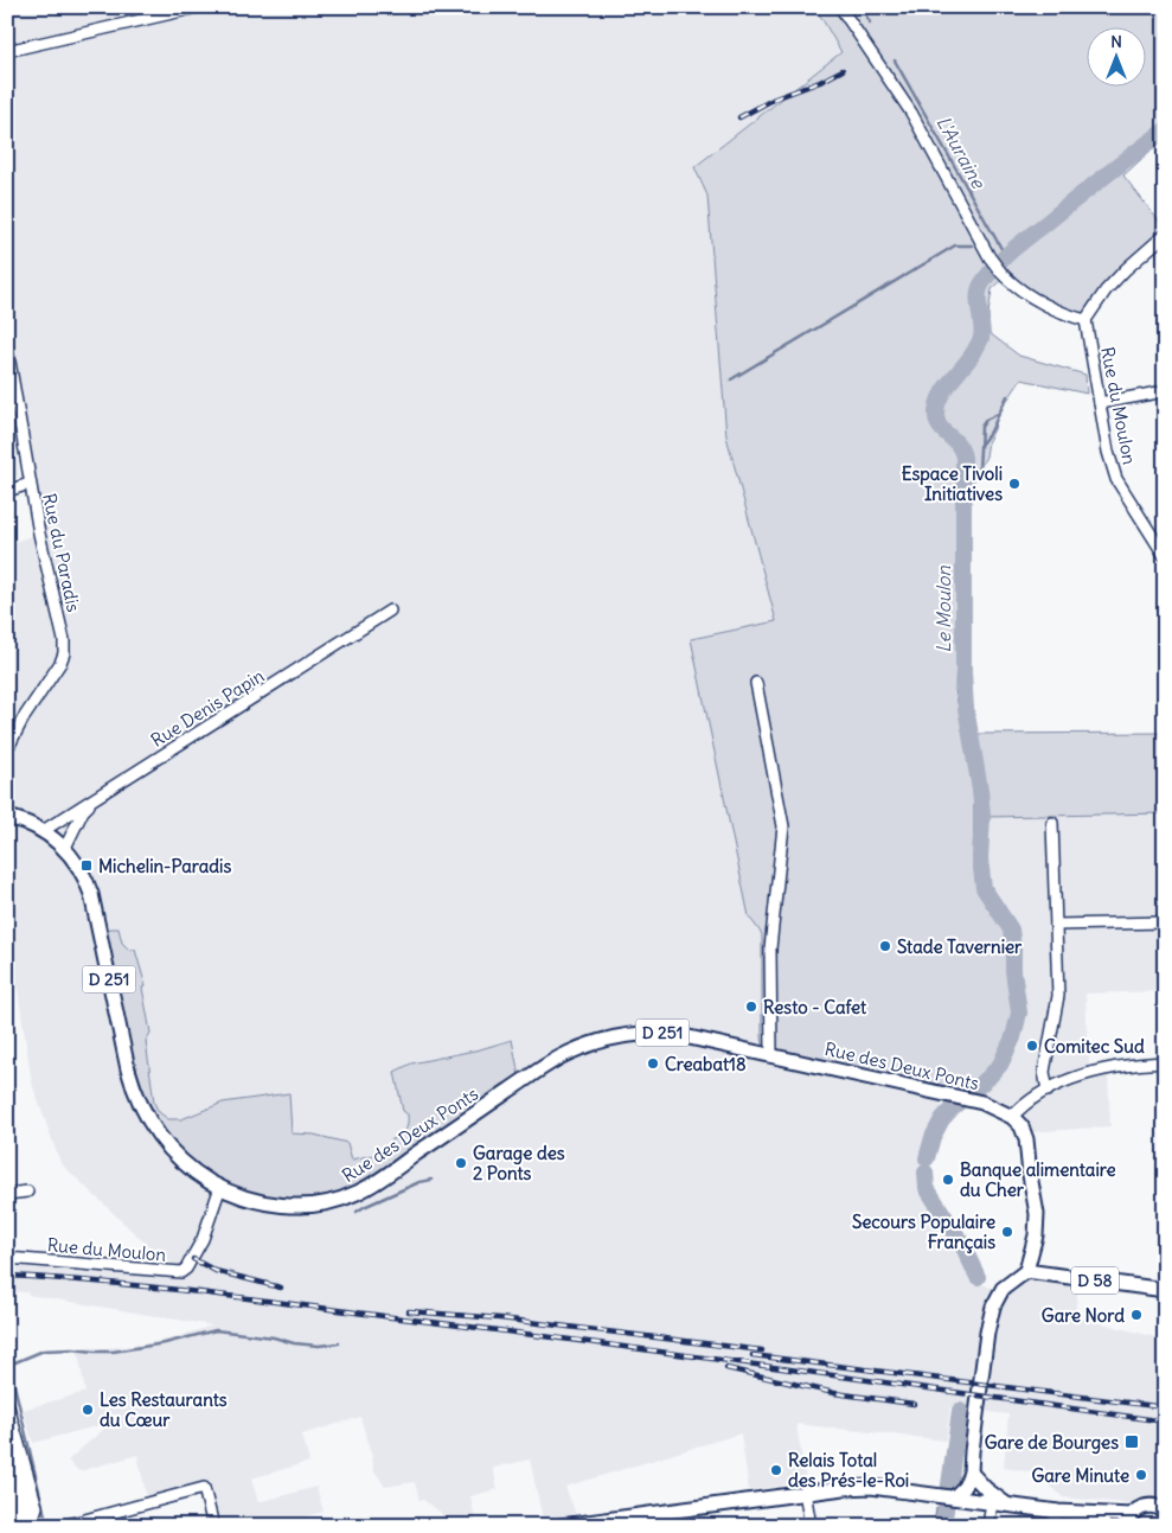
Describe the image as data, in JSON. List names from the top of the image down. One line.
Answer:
{"streets":{"main road":["D 251","Rue des Deux Ponts","D 58"],"street":["Rue du Moulon","Rue du Paradis","Rue Denis Papin"]},"crossings":[["Rue du Moulon","Rue des Deux Ponts"],["Rue Denis Papin","Rue des Deux Ponts"]],"water":["L'Auraine","Le Moulon"],"places":{"other":["Espace Tivoli Initiatives","Stade Tavernier","Resto - Cafet","Comitec Sud","Creabat18","Garage des 2 Ponts","Banque alimentaire du Cher","Secours Populaire Français","Gare Nord","Les Restaurants du Cœur","Relais Total des Prés-le-Roi","Gare Minute"],"transit":["Michelin-Paradis","Gare de Bourges"]},"north":"top"}
